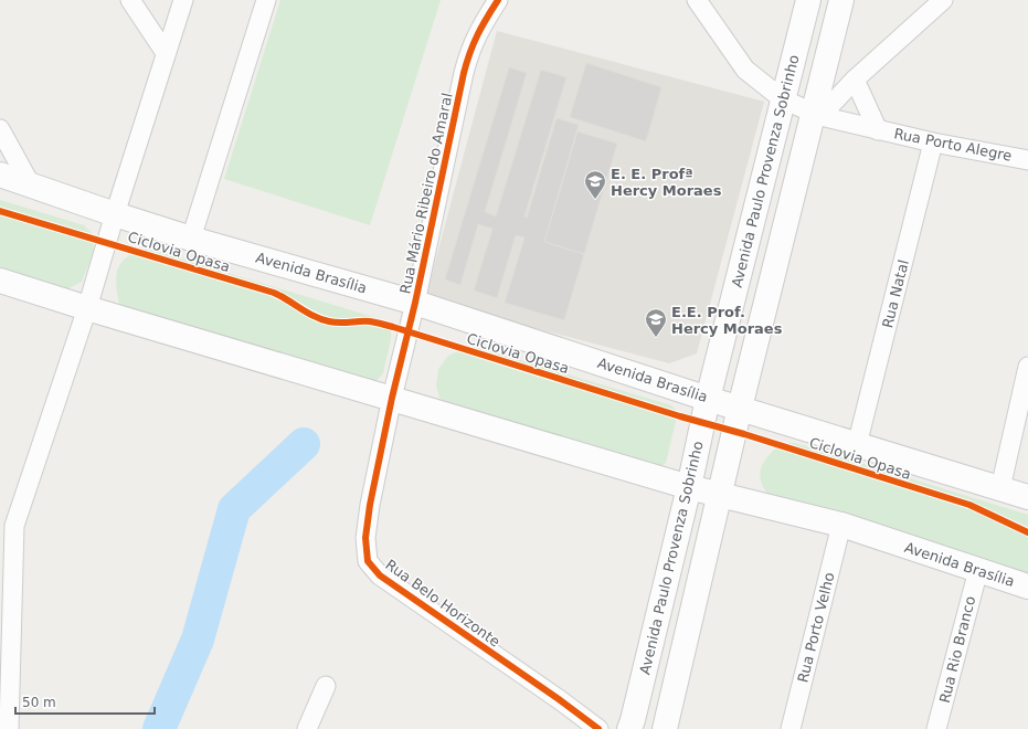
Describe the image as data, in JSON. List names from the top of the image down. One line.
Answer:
{"streets":{"main road":["Avenida Paulo Provenza Sobrinho","Avenida Brasília"],"street":["Rua Porto Alegre","Rua Mário Ribeiro do Amaral","Rua Natal","Rua Belo Horizonte","Rua Porto Velho","Rua Rio Branco"],"cycle path":["Ciclovia Opasa"]},"crossings":[["Rua Porto Alegre","Avenida Paulo Provenza Sobrinho"],["Rua Porto Alegre","Rua Natal"],["Avenida Paulo Provenza Sobrinho","Avenida Brasília"],["Rua Mário Ribeiro do Amaral","Avenida Brasília"],["Rua Mário Ribeiro do Amaral","Rua Belo Horizonte"],["Avenida Brasília","Rua Natal"],["Avenida Brasília","Rua Belo Horizonte"],["Avenida Brasília","Rua Porto Velho"],["Avenida Brasília","Rua Rio Branco"]],"places":{"school or university":["E. E. Profª Hercy Moraes","E.E. Prof. Hercy Moraes"]},"scale_bar":"50 m"}
